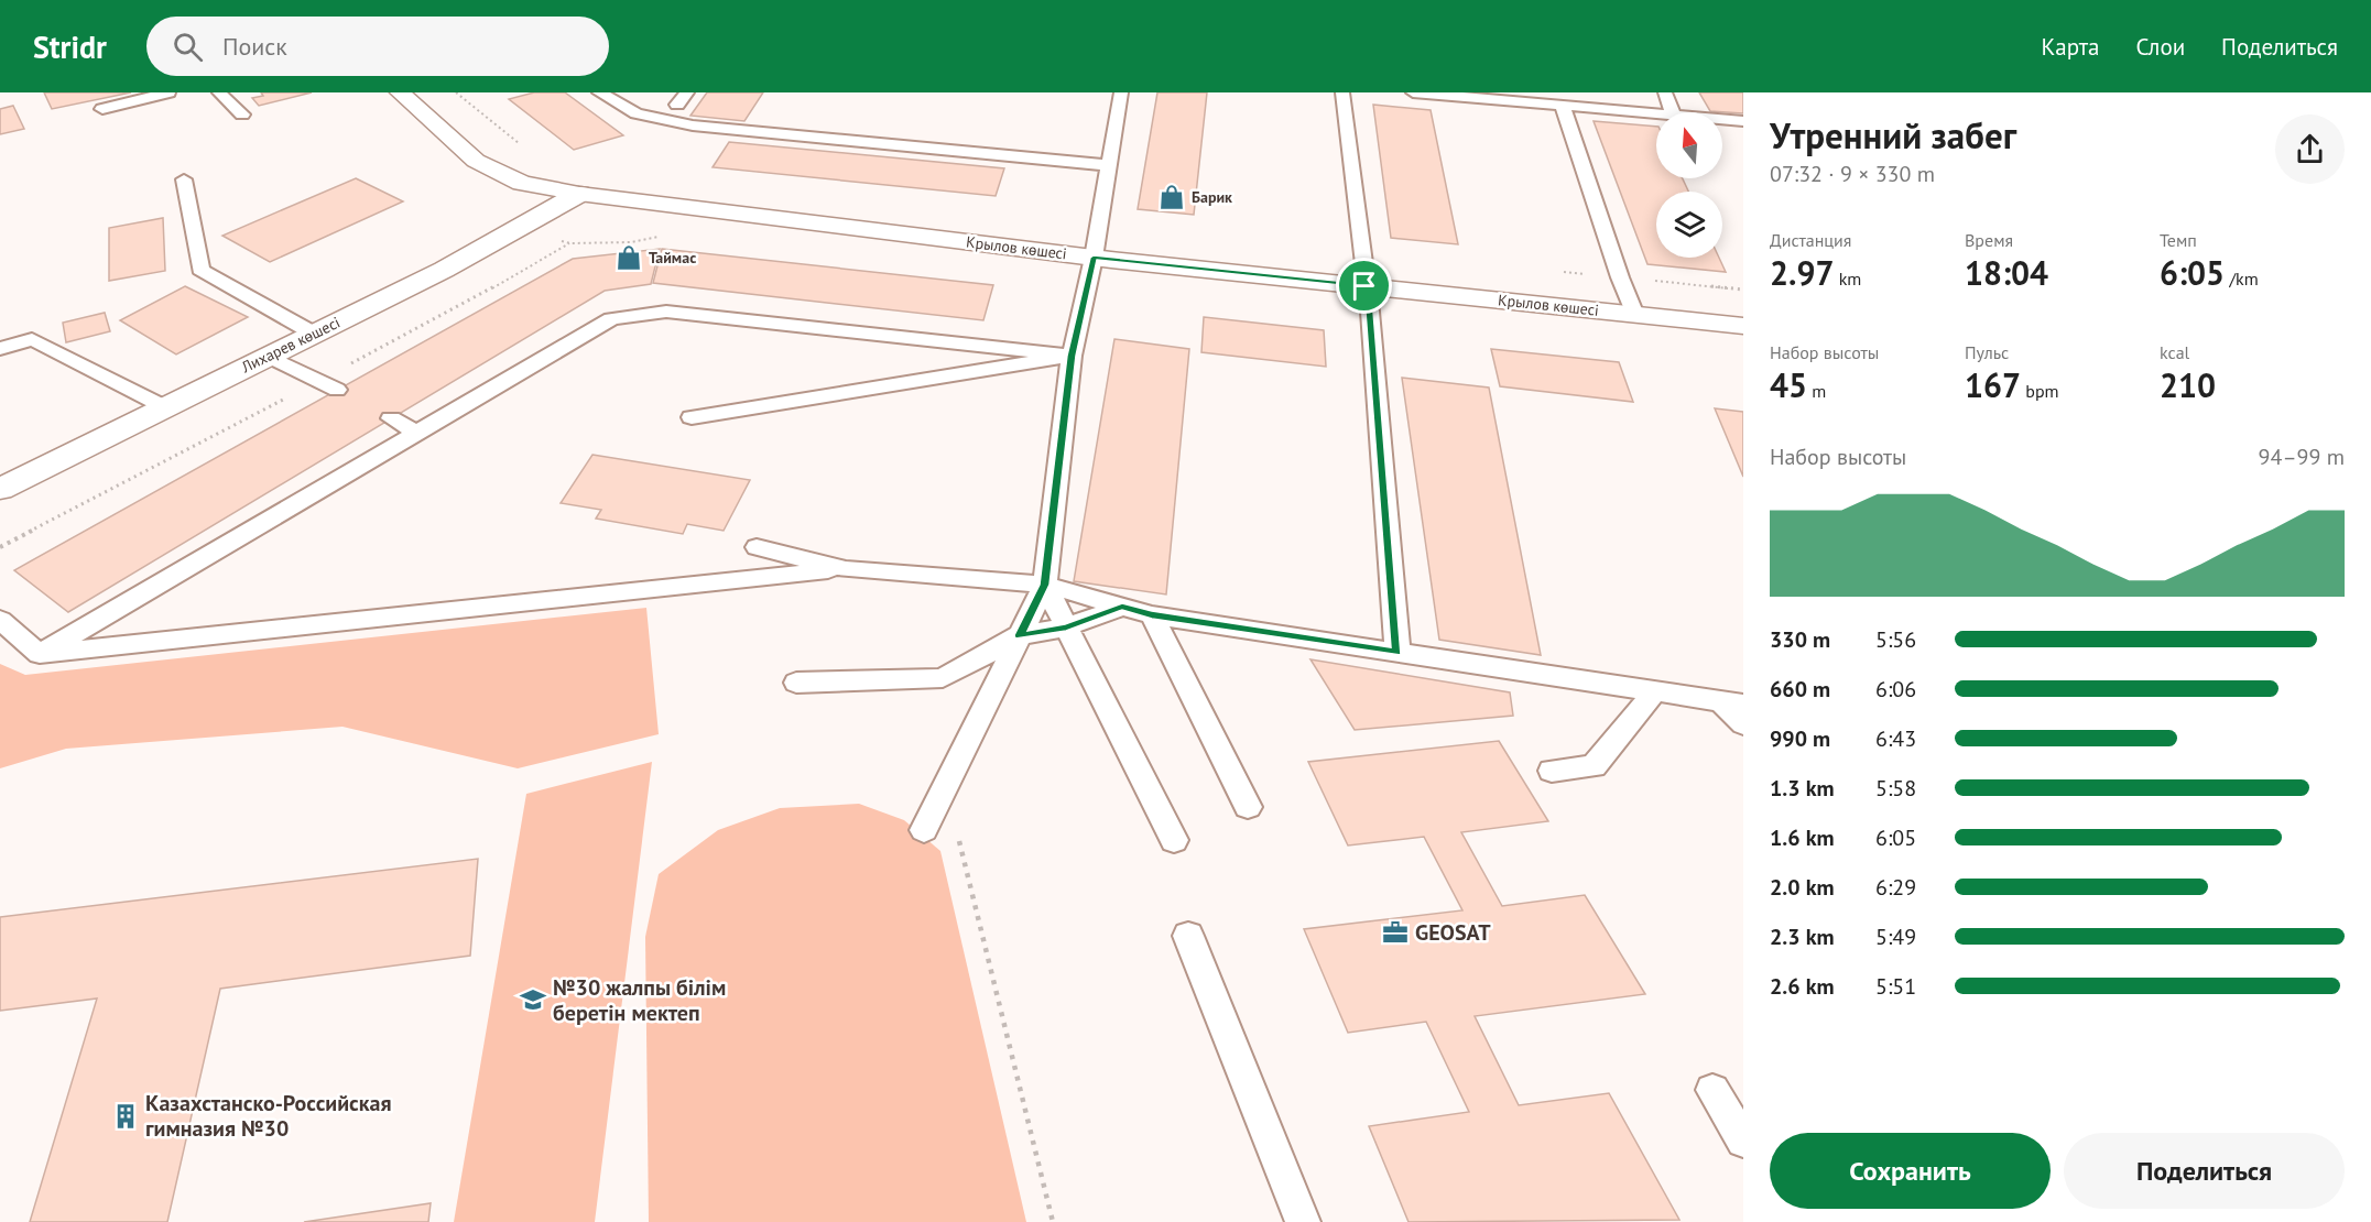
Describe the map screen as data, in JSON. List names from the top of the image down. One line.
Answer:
{"streets":{"main road":["Крылов көшесі","Лихарев көшесі"]},"crossings":[["Крылов көшесі","Лихарев көшесі"]],"places":{"shop":["Барик","Таймас"],"office":["GEOSAT"],"school or university":["№30 жалпы білім беретін мектеп"],"building":["Казахстанско-Российская гимназия №30"]},"north":"top","page":{"header":"Stridr","search":"Поиск","nav":["Карта","Слои","Поделиться"],"heading":["Утренний забег","07:32 · 9 × 330 m"],"stats":[["Дистанция","2.97 km"],["Время","18:04"],["Темп","6:05 /km"],["Набор высоты","45 m"],["Пульс","167 bpm"],["kcal","210"]],"chart":["Набор высоты","94–99 m"],"list":[{"name":"330 m","note":"5:56"},{"name":"660 m","note":"6:06"},{"name":"990 m","note":"6:43"},{"name":"1.3 km","note":"5:58"},{"name":"1.6 km","note":"6:05"},{"name":"2.0 km","note":"6:29"},{"name":"2.3 km","note":"5:49"},{"name":"2.6 km","note":"5:51"}],"buttons":["Сохранить","Поделиться"]}}
